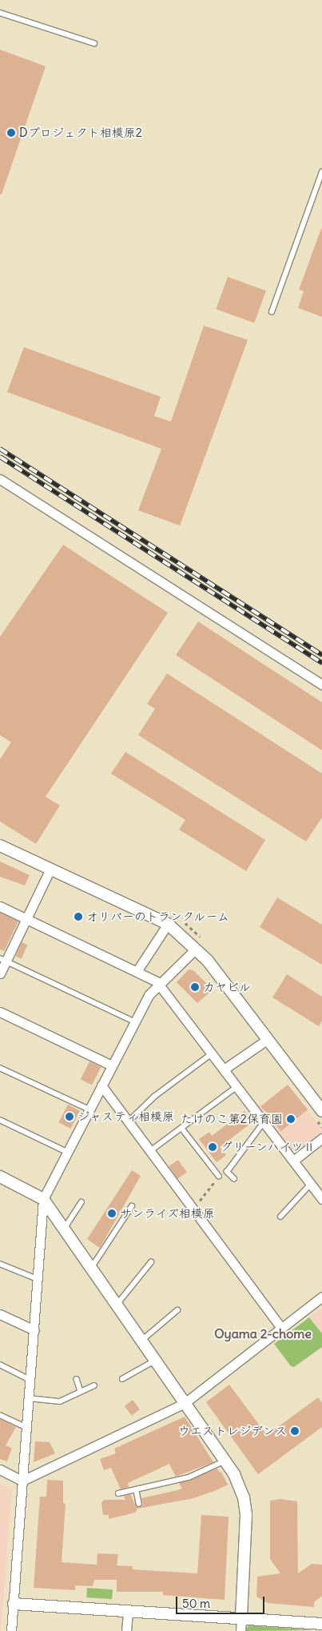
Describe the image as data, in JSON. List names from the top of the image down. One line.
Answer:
{"districts":["Oyama 2-chome"],"places":["Dプロジェクト相模原2","オリバーのトランクルーム","カヤビル","ジャスティ相模原","たけのこ第2保育園","グリーンハイツⅡ","サンライズ相模原","ウエストレジデンス"],"scale_bar":"50 m"}
